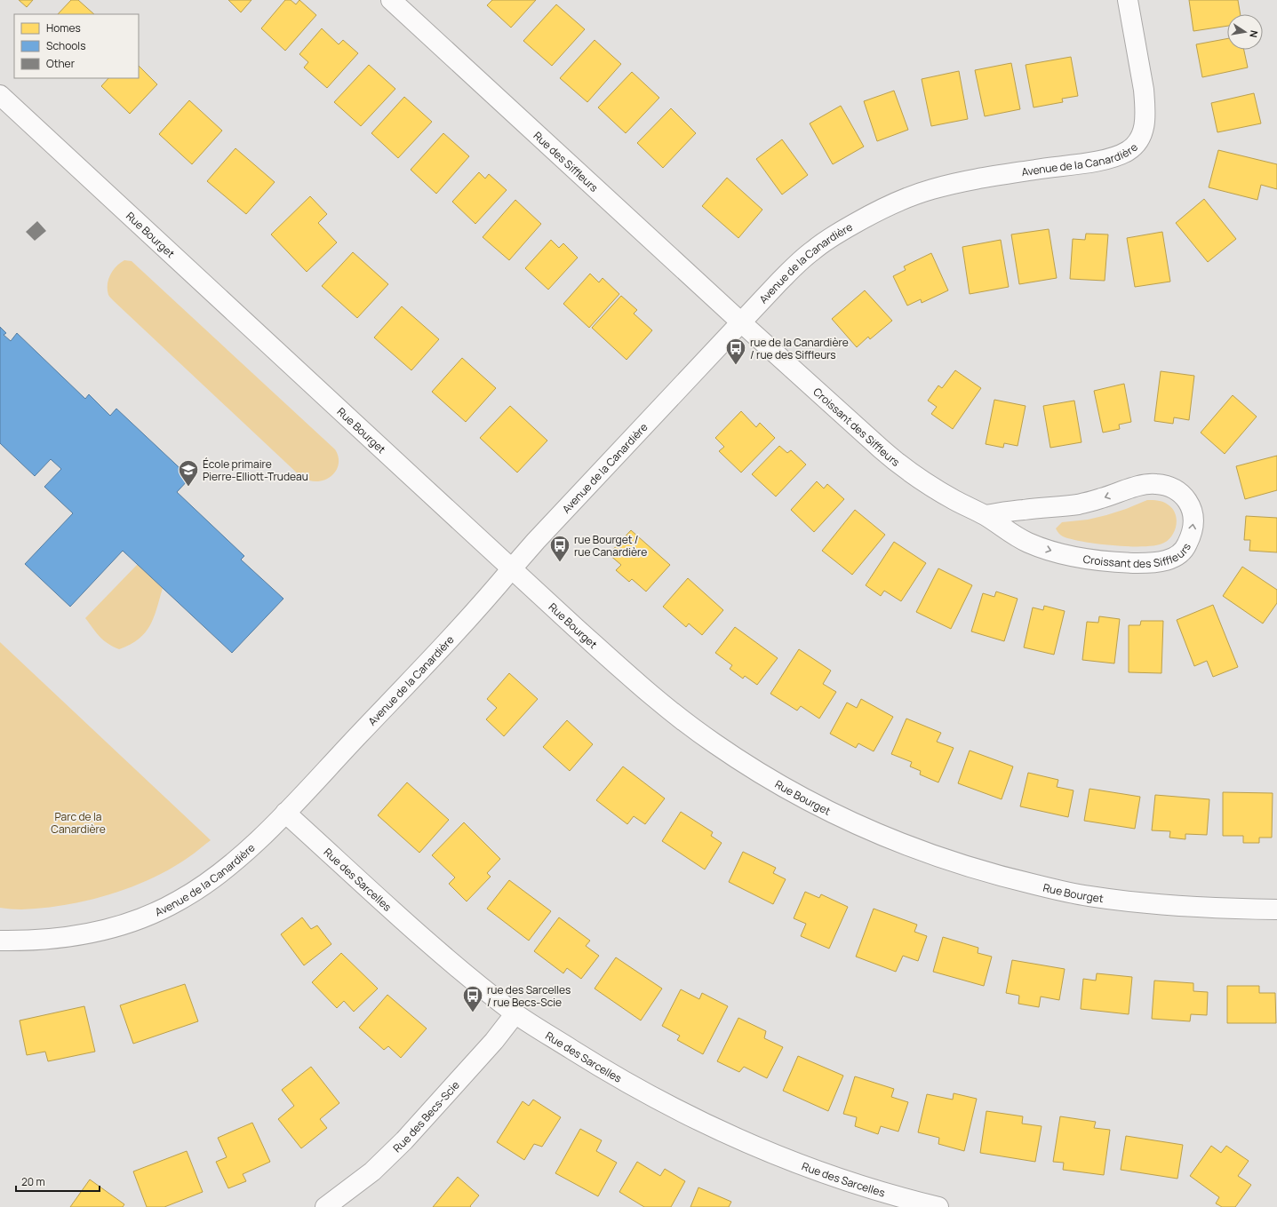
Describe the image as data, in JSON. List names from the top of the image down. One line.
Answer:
{"streets":{"street":["Avenue de la Canardière","Rue des Siffleurs","Rue Bourget","Croissant des Siffleurs","Rue des Sarcelles","Rue des Becs-Scie"]},"crossings":[["Avenue de la Canardière","Rue des Siffleurs"],["Avenue de la Canardière","Rue Bourget"],["Avenue de la Canardière","Croissant des Siffleurs"],["Avenue de la Canardière","Rue des Sarcelles"],["Rue des Siffleurs","Croissant des Siffleurs"],["Rue des Sarcelles","Rue des Becs-Scie"]],"parks":["Parc de la Canardière"],"places":{"bus stop":["rue de la Canardière / rue des Siffleurs","rue Bourget / rue Canardière","rue des Sarcelles / rue Becs-Scie"],"school or university":["École primaire Pierre-Elliott-Trudeau"]},"legend":["Homes","Schools","Other"],"scale_bar":"20 m","north":"right"}
